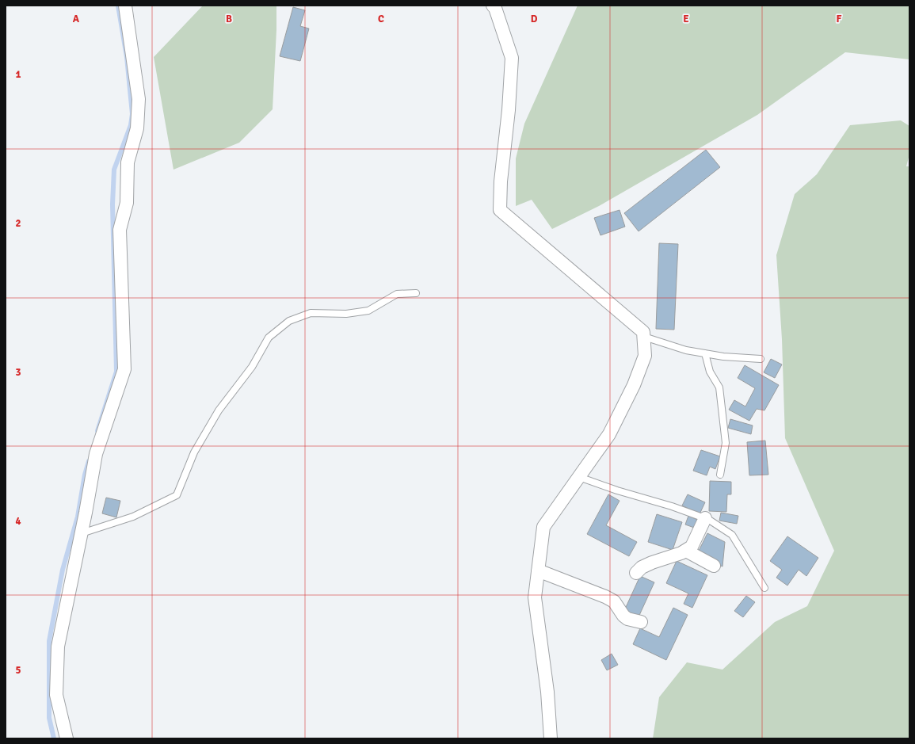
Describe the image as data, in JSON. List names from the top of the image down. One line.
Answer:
{"grid":{"columns":["A","B","C","D","E","F"],"rows":["1","2","3","4","5"]}}
